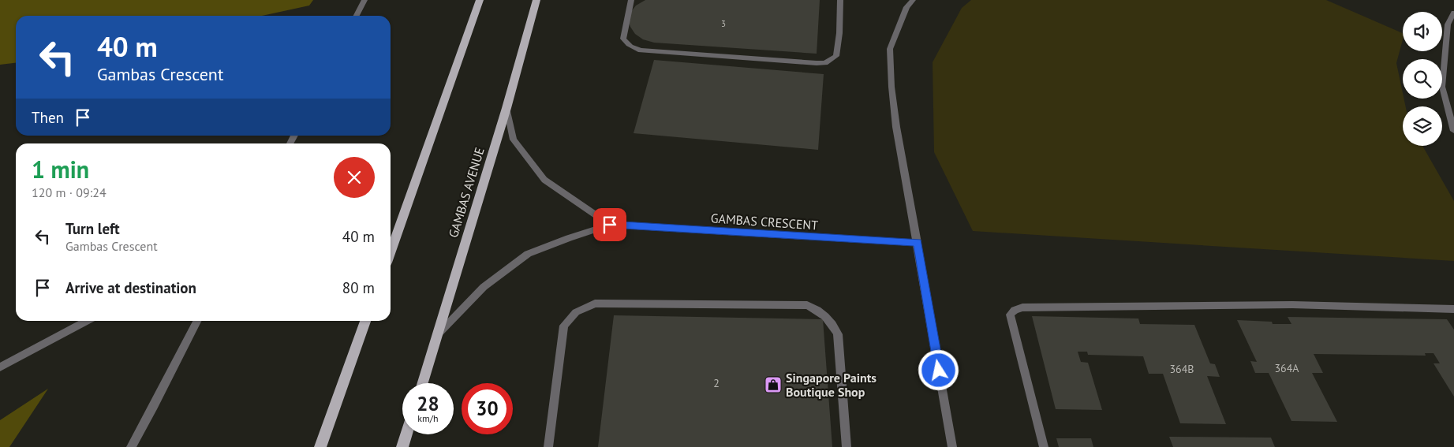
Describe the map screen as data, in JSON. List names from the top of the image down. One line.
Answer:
{"streets":{"main road":["GAMBAS AVENUE"],"street":["GAMBAS CRESCENT"]},"crossings":[["GAMBAS AVENUE","GAMBAS CRESCENT"]],"places":{"shop":["Singapore Paints Boutique Shop"]},"house_numbers":["3","364A","364B","2"],"page":{"turn":["40 m","Gambas Crescent"],"then":"Then","heading":["1 min","120 m · 09:24"],"list":[{"name":"Turn left","note":"Gambas Crescent","value":"40 m"},{"name":"Arrive at destination","value":"80 m"}],"speed":"28 km/h","limit":"30"}}
